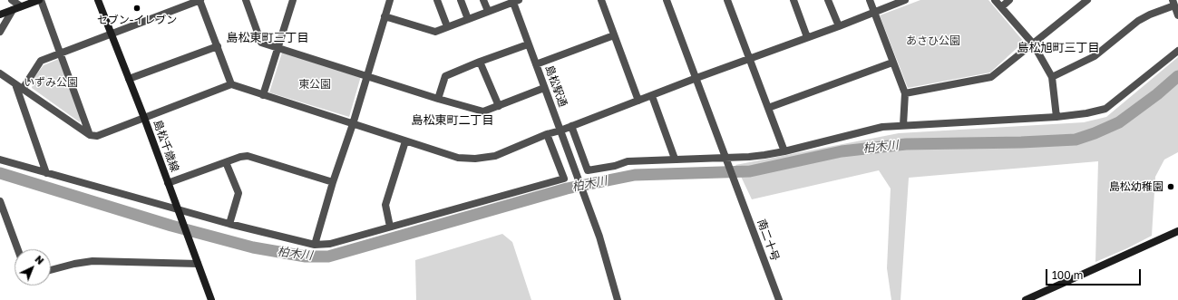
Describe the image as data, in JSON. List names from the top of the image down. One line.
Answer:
{"streets":{"main road":["島松千歳線"],"street":["島松駅通","南二十号"]},"districts":["島松東町三丁目","島松旭町三丁目","島松東町二丁目"],"water":["柏木川"],"parks":["あさひ公園","いずみ公園","東公園"],"places":["セブン-イレブン","島松幼稚園"],"scale_bar":"100 m","north":"top right"}
